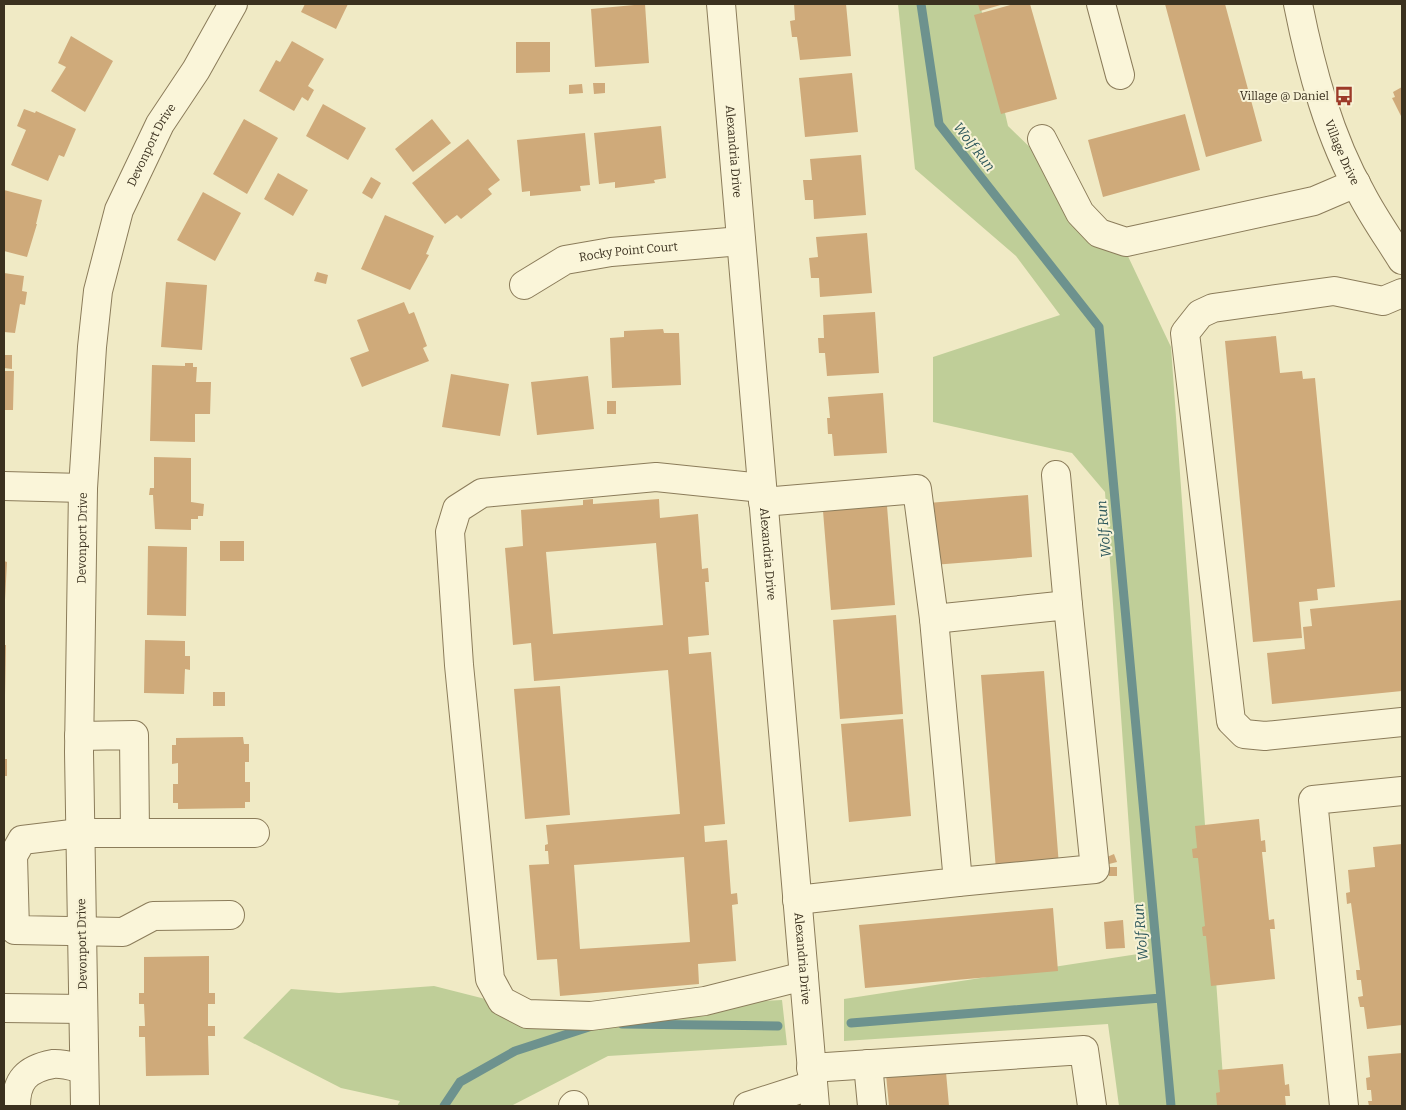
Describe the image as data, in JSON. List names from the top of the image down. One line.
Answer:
{"streets":{"street":["Devonport Drive","Alexandria Drive","Village Drive","Rocky Point Court"]},"crossings":[["Alexandria Drive","Rocky Point Court"]],"water":["Wolf Run"],"places":{"bus stop":["Village @ Daniel"]}}
